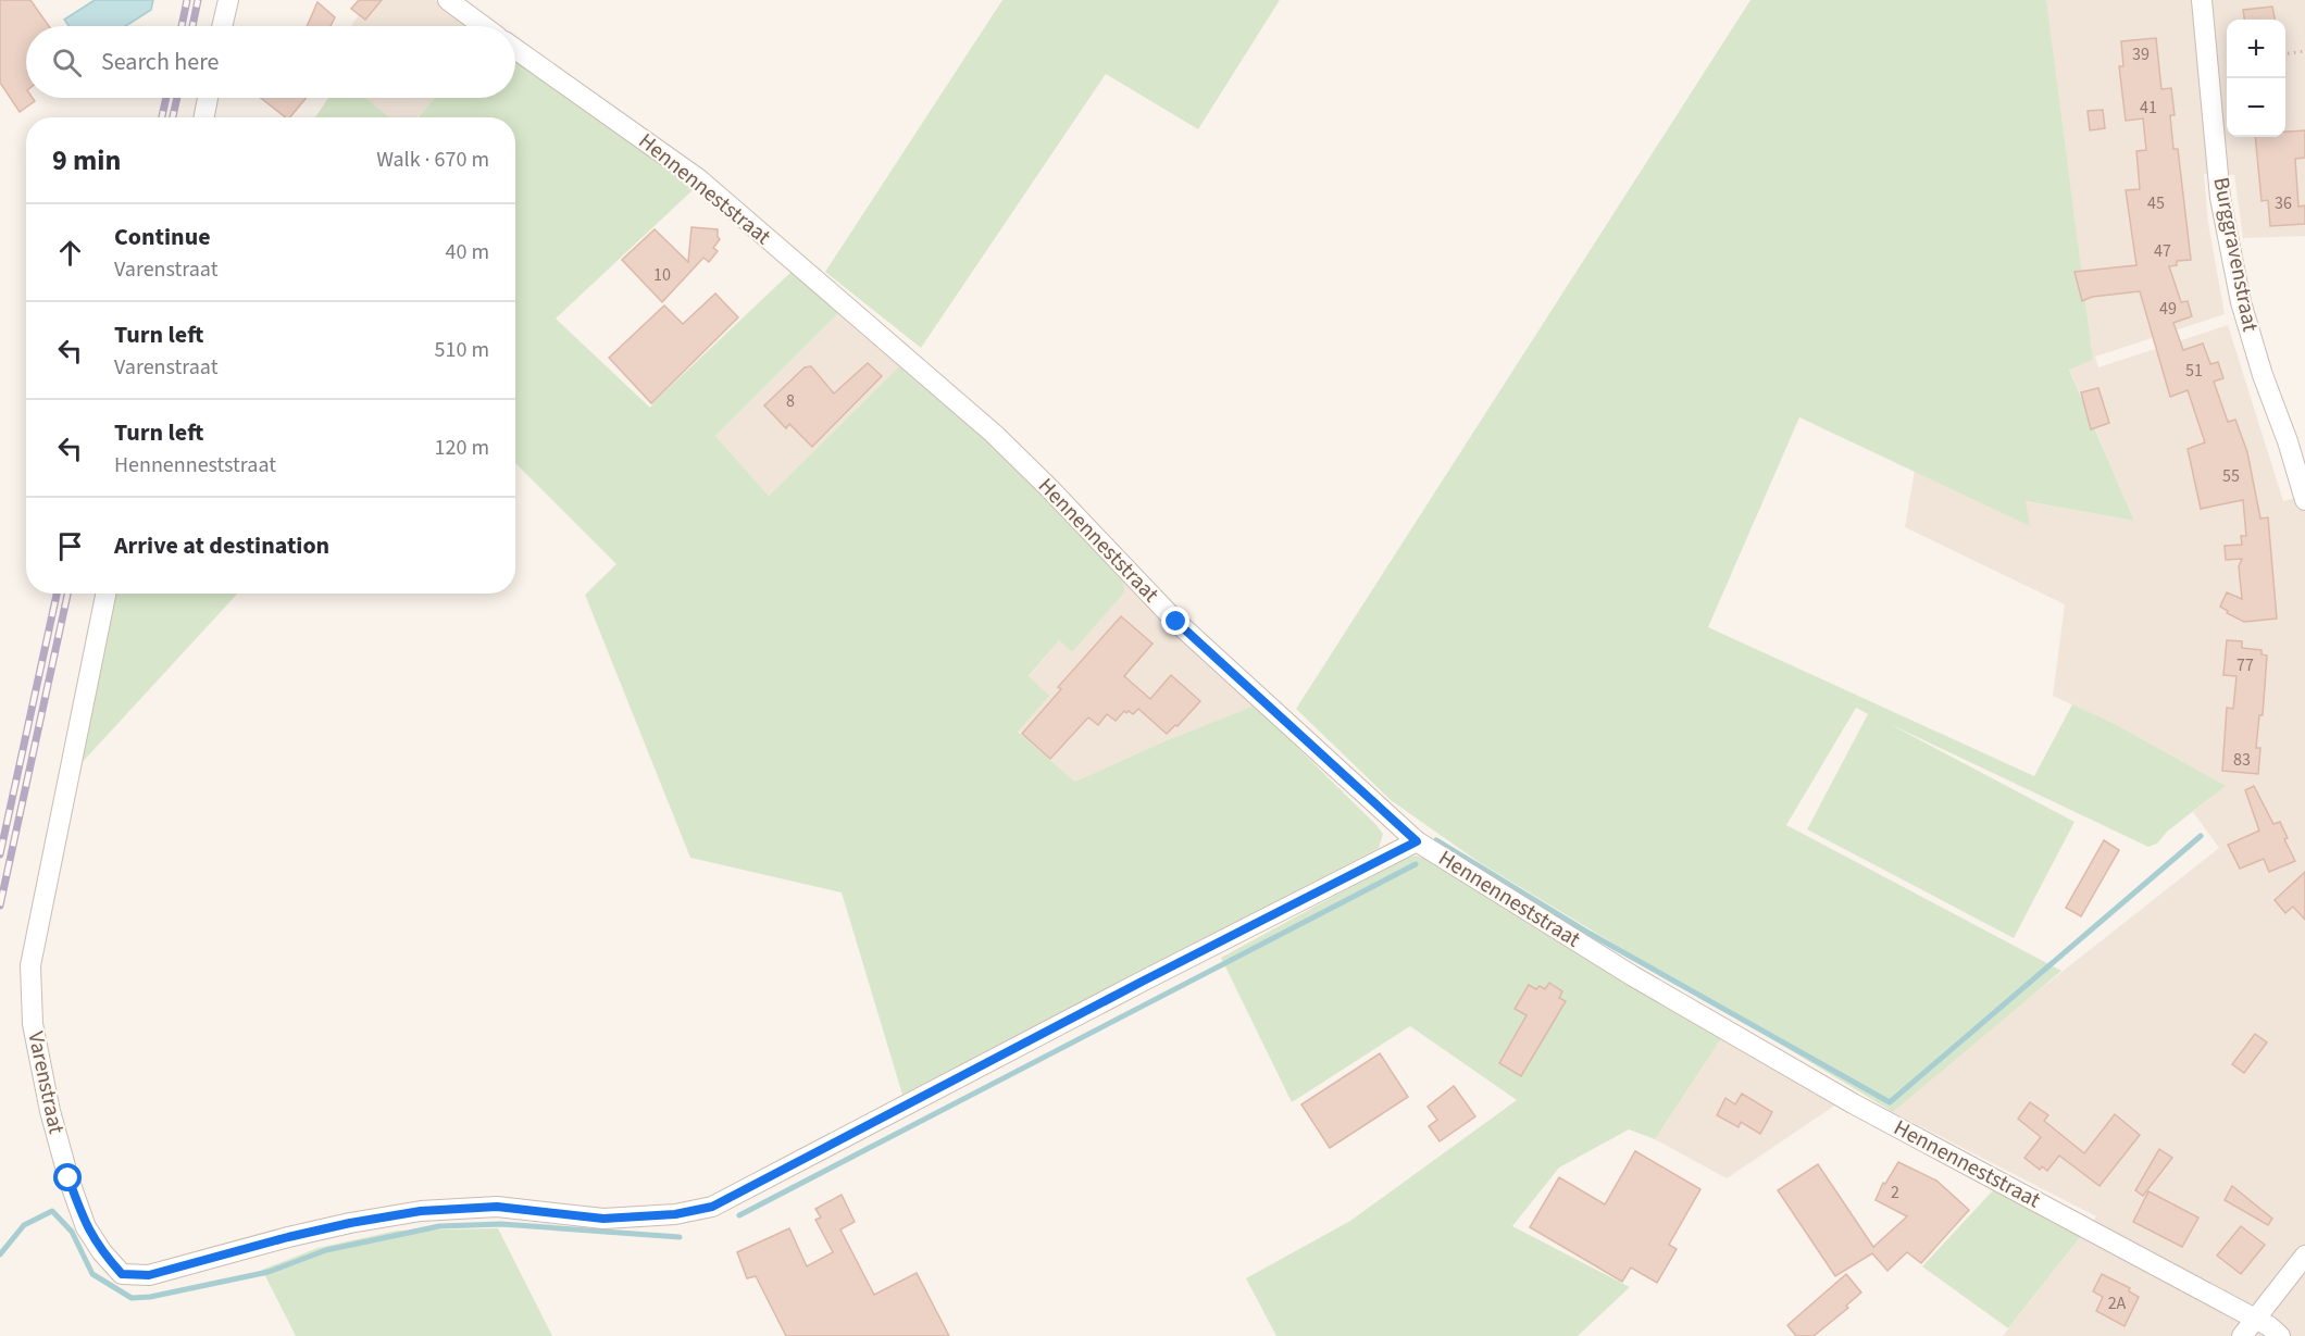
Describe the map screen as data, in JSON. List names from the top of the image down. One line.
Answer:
{"streets":{"street":["Hennenneststraat","Burggravenstraat","Varenstraat"]},"crossings":[["Hennenneststraat","Varenstraat"]],"house_numbers":["39","41","45","36","47","10","49","51","8","55","77","83","2","2A"],"page":{"map_buttons":["+","−"],"search":"Search here","heading":["9 min","Walk · 670 m"],"list":[["Continue","Varenstraat","40 m"],["Turn left","Varenstraat","510 m"],["Turn left","Hennenneststraat","120 m"],"Arrive at destination"]}}
